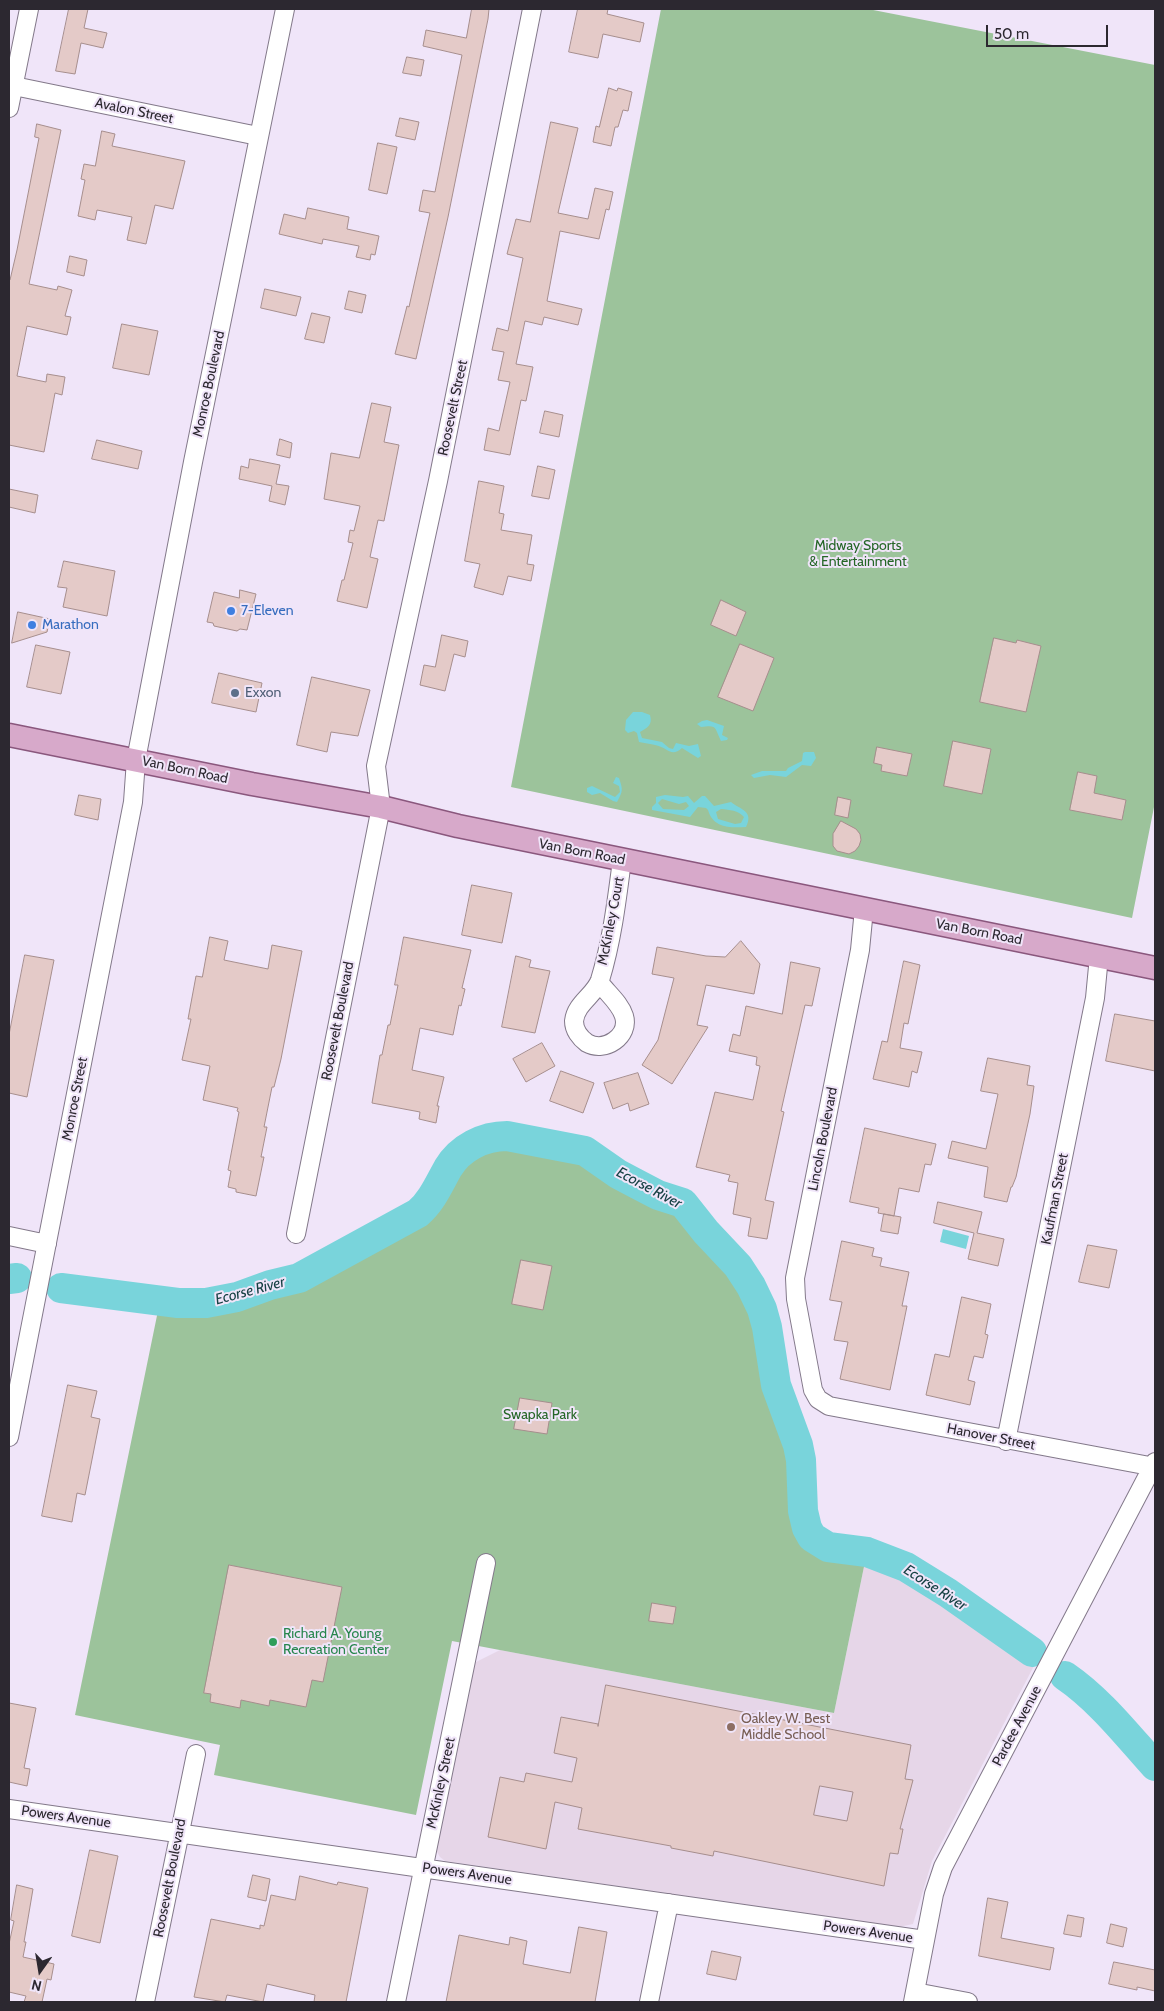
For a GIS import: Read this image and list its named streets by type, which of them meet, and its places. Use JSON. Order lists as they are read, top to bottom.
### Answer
{
  "streets": {
    "main road": ["Van Born Road"],
    "street": [
      "Avalon Street",
      "Monroe Boulevard",
      "Roosevelt Street",
      "McKinley Court",
      "Roosevelt Boulevard",
      "Monroe Street",
      "Lincoln Boulevard",
      "Kaufman Street",
      "Hanover Street",
      "Pardee Avenue",
      "McKinley Street",
      "Powers Avenue"
    ]
  },
  "crossings": [
    ["Avalon Street", "Monroe Boulevard"],
    ["Monroe Boulevard", "Van Born Road"],
    ["Monroe Boulevard", "Monroe Street"],
    ["Roosevelt Street", "Van Born Road"],
    ["Roosevelt Street", "Roosevelt Boulevard"],
    ["Van Born Road", "McKinley Court"],
    ["Van Born Road", "Roosevelt Boulevard"],
    ["Van Born Road", "Monroe Street"],
    ["Van Born Road", "Lincoln Boulevard"],
    ["Van Born Road", "Kaufman Street"],
    ["Roosevelt Boulevard", "Powers Avenue"],
    ["Lincoln Boulevard", "Hanover Street"],
    ["Kaufman Street", "Hanover Street"],
    ["Hanover Street", "Pardee Avenue"],
    ["Pardee Avenue", "Powers Avenue"],
    ["McKinley Street", "Powers Avenue"]
  ],
  "water": ["Ecorse River"],
  "parks": ["Midway Sports & Entertainment", "Swapka Park"],
  "places": [
    "7-Eleven",
    "Marathon",
    "Exxon",
    "Richard A. Young Recreation Center",
    "Oakley W. Best Middle School"
  ],
  "scale_bar": "50 m",
  "north": "bottom"
}
